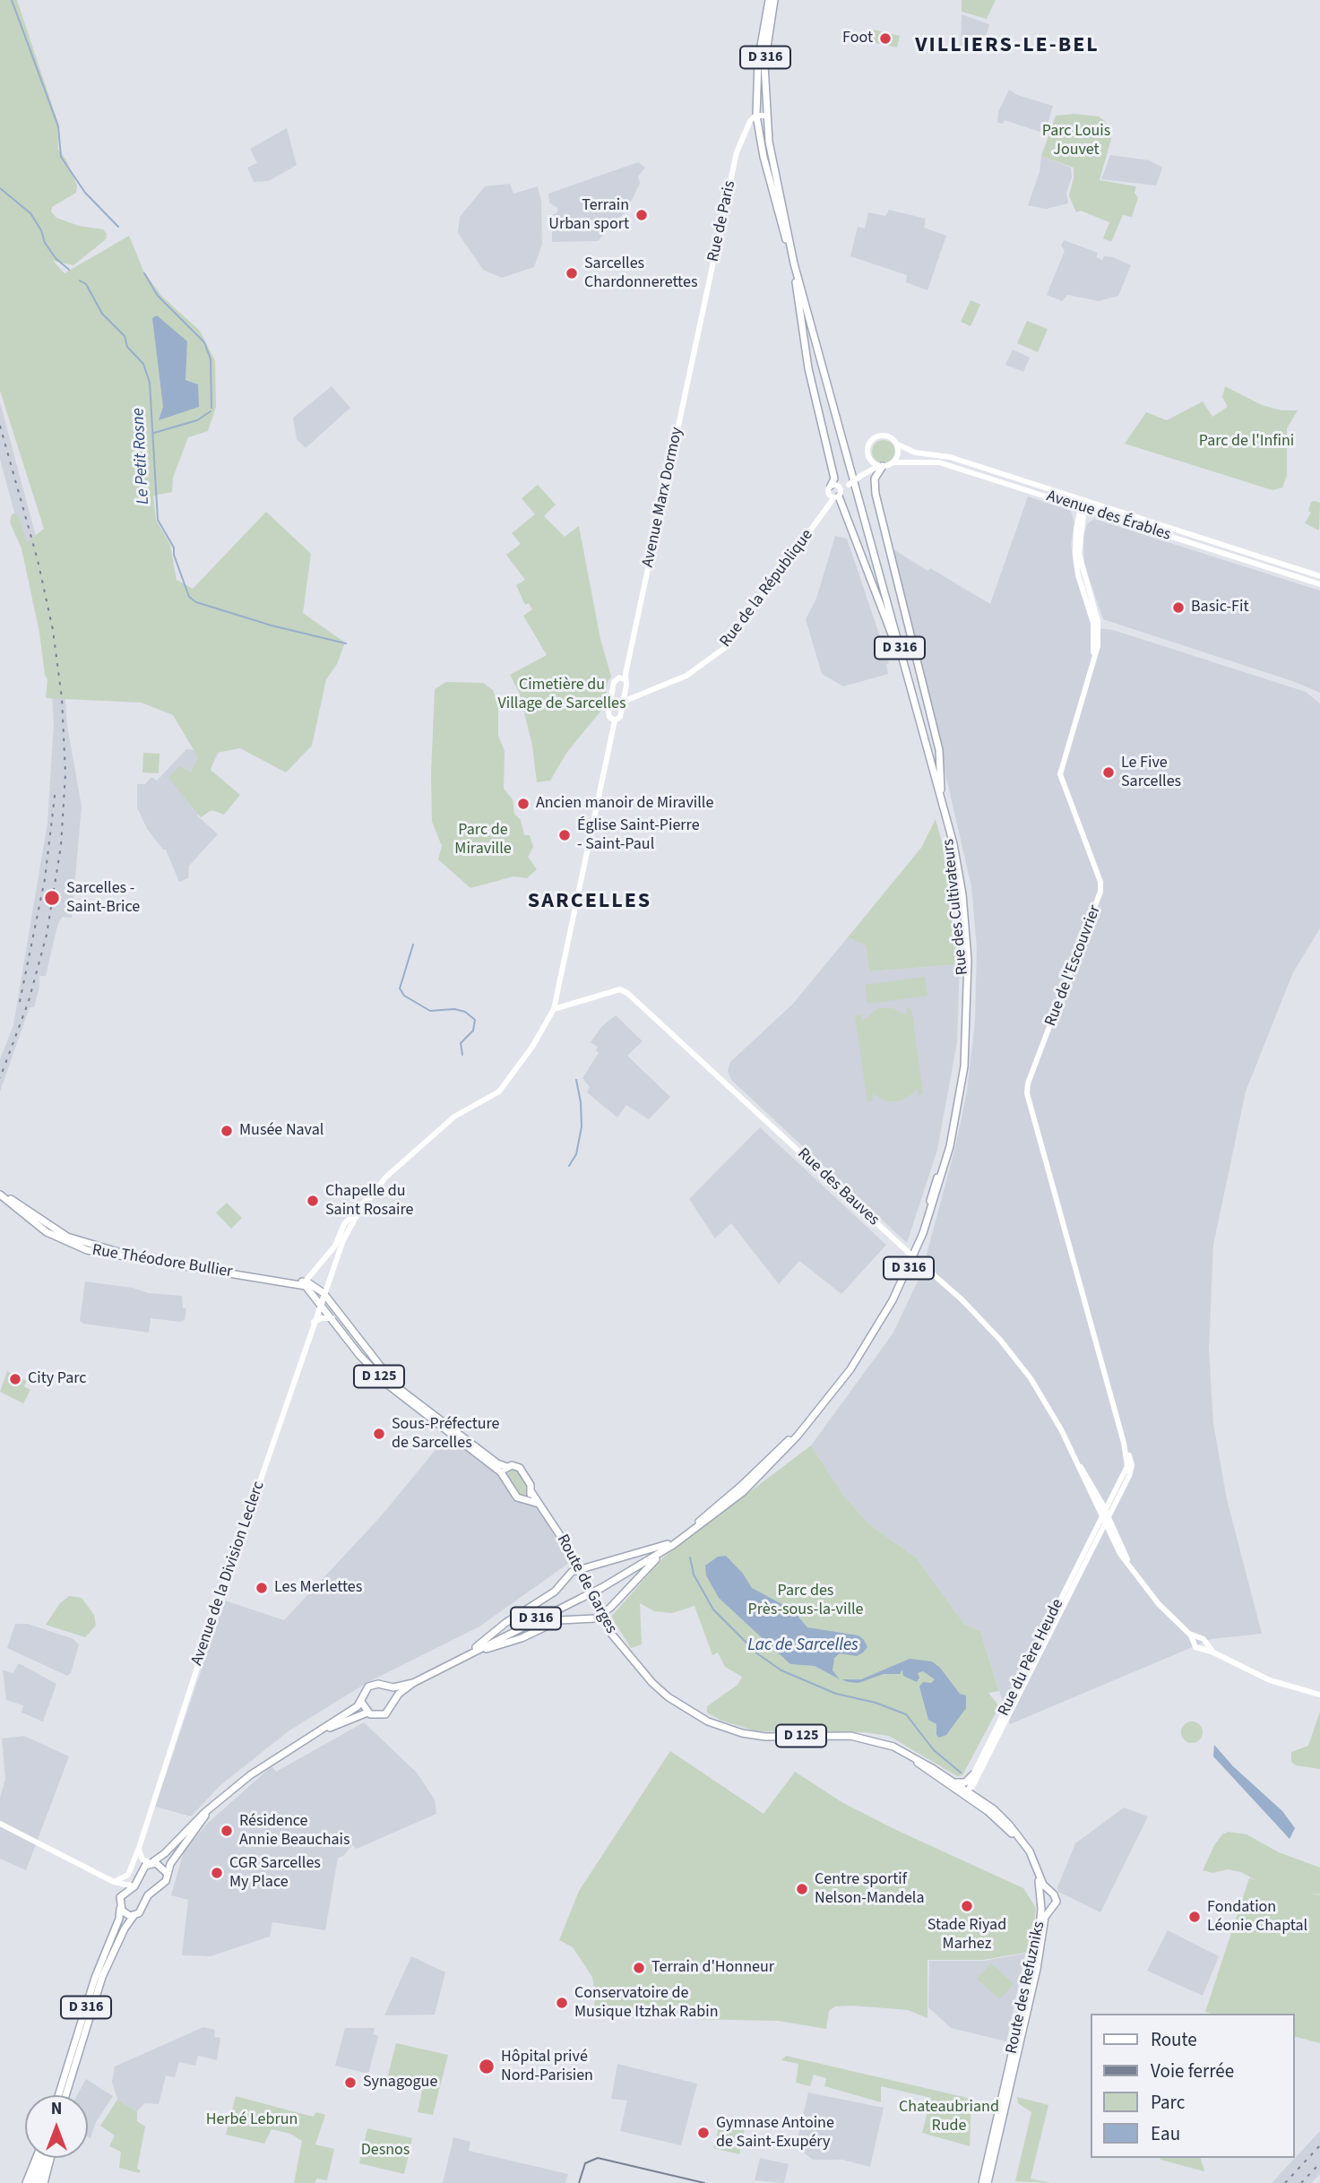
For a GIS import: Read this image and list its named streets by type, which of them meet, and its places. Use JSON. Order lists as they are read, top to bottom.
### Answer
{
  "streets": {
    "main road": [
      "D 316",
      "Rue de Paris",
      "Avenue Marx Dormoy",
      "Avenue des Érables",
      "Rue de la République",
      "Rue des Cultivateurs",
      "Rue de l'Escouvrier",
      "Rue des Bauves",
      "Rue Théodore Bullier",
      "D 125",
      "Avenue de la Division Leclerc",
      "Route de Garges",
      "Rue du Père Heude",
      "Route des Refuzniks"
    ]
  },
  "crossings": [
    ["D 316", "Rue de Paris"],
    ["D 316", "Rue des Cultivateurs"],
    ["Rue de Paris", "Avenue Marx Dormoy"],
    ["Rue de l'Escouvrier", "Rue des Bauves"],
    ["Rue de l'Escouvrier", "Rue du Père Heude"],
    ["Rue des Bauves", "Rue du Père Heude"],
    ["Rue Théodore Bullier", "D 125"],
    ["D 125", "Avenue de la Division Leclerc"],
    ["D 125", "Route de Garges"],
    ["D 125", "Rue du Père Heude"],
    ["D 125", "Route des Refuzniks"]
  ],
  "districts": ["VILLIERS-LE-BEL", "SARCELLES"],
  "water": ["Le Petit Rosne", "Lac de Sarcelles"],
  "parks": [
    "Parc Louis Jouvet",
    "Parc de l'Infini",
    "Cimetière du Village de Sarcelles",
    "Parc de Miraville",
    "Parc des Près-sous-la-ville",
    "Chateaubriand Rude",
    "Herbé Lebrun",
    "Desnos"
  ],
  "places": [
    "Foot",
    "Terrain Urban sport",
    "Sarcelles Chardonnerettes",
    "Basic-Fit",
    "Le Five Sarcelles",
    "Ancien manoir de Miraville",
    "Église Saint-Pierre - Saint-Paul",
    "Sarcelles - Saint-Brice",
    "Musée Naval",
    "Chapelle du Saint Rosaire",
    "City Parc",
    "Sous-Préfecture de Sarcelles",
    "Les Merlettes",
    "Résidence Annie Beauchais",
    "CGR Sarcelles My Place",
    "Centre sportif Nelson-Mandela",
    "Stade Riyad Marhez",
    "Fondation Léonie Chaptal",
    "Terrain d'Honneur",
    "Conservatoire de Musique Itzhak Rabin",
    "Hôpital privé Nord-Parisien",
    "Synagogue",
    "Gymnase Antoine de Saint-Exupéry"
  ],
  "legend": [
    "Route",
    "Voie ferrée",
    "Parc",
    "Eau"
  ],
  "north": "top"
}
